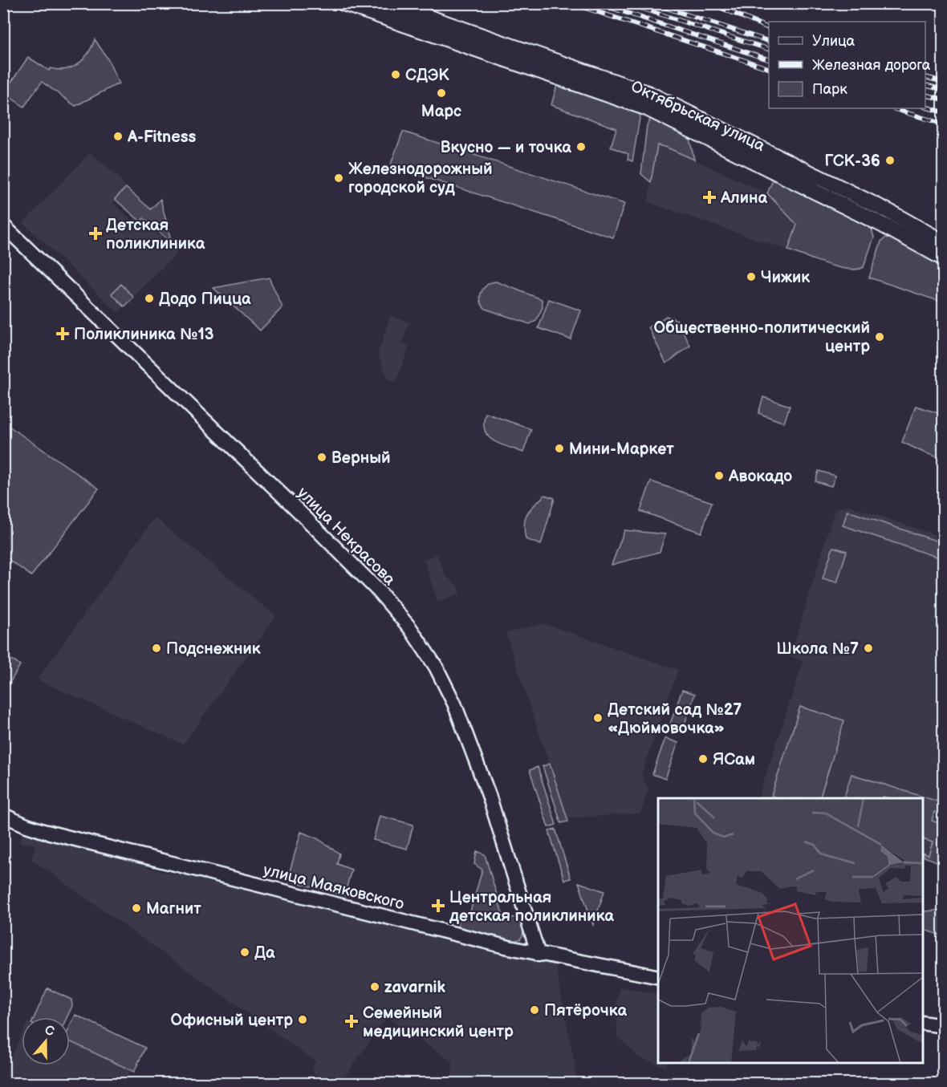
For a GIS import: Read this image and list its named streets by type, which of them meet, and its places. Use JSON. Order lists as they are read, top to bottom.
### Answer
{
  "streets": {
    "main road": ["Октябрьская улица"],
    "street": ["улица Некрасова", "улица Маяковского"]
  },
  "crossings": [
    ["улица Некрасова", "улица Маяковского"]
  ],
  "places": {
    "other": [
      "СДЭК",
      "Марс",
      "A-Fitness",
      "Вкусно — и точка",
      "ГСК-36",
      "Железнодорожный городской суд",
      "Чижик",
      "Додо Пицца",
      "Общественно-политический центр",
      "Мини-Маркет",
      "Верный",
      "Авокадо",
      "Подснежник",
      "Школа №7",
      "Детский сад №27 «Дюймовочка»",
      "ЯСам",
      "Магнит",
      "Да",
      "zavarnik",
      "Пятёрочка",
      "Офисный центр"
    ],
    "health": [
      "Алина",
      "Детская поликлиника",
      "Поликлиника №13",
      "Центральная детская поликлиника",
      "Семейный медицинский центр"
    ]
  },
  "legend": ["Улица", "Железная дорога", "Парк"],
  "north": "top"
}
